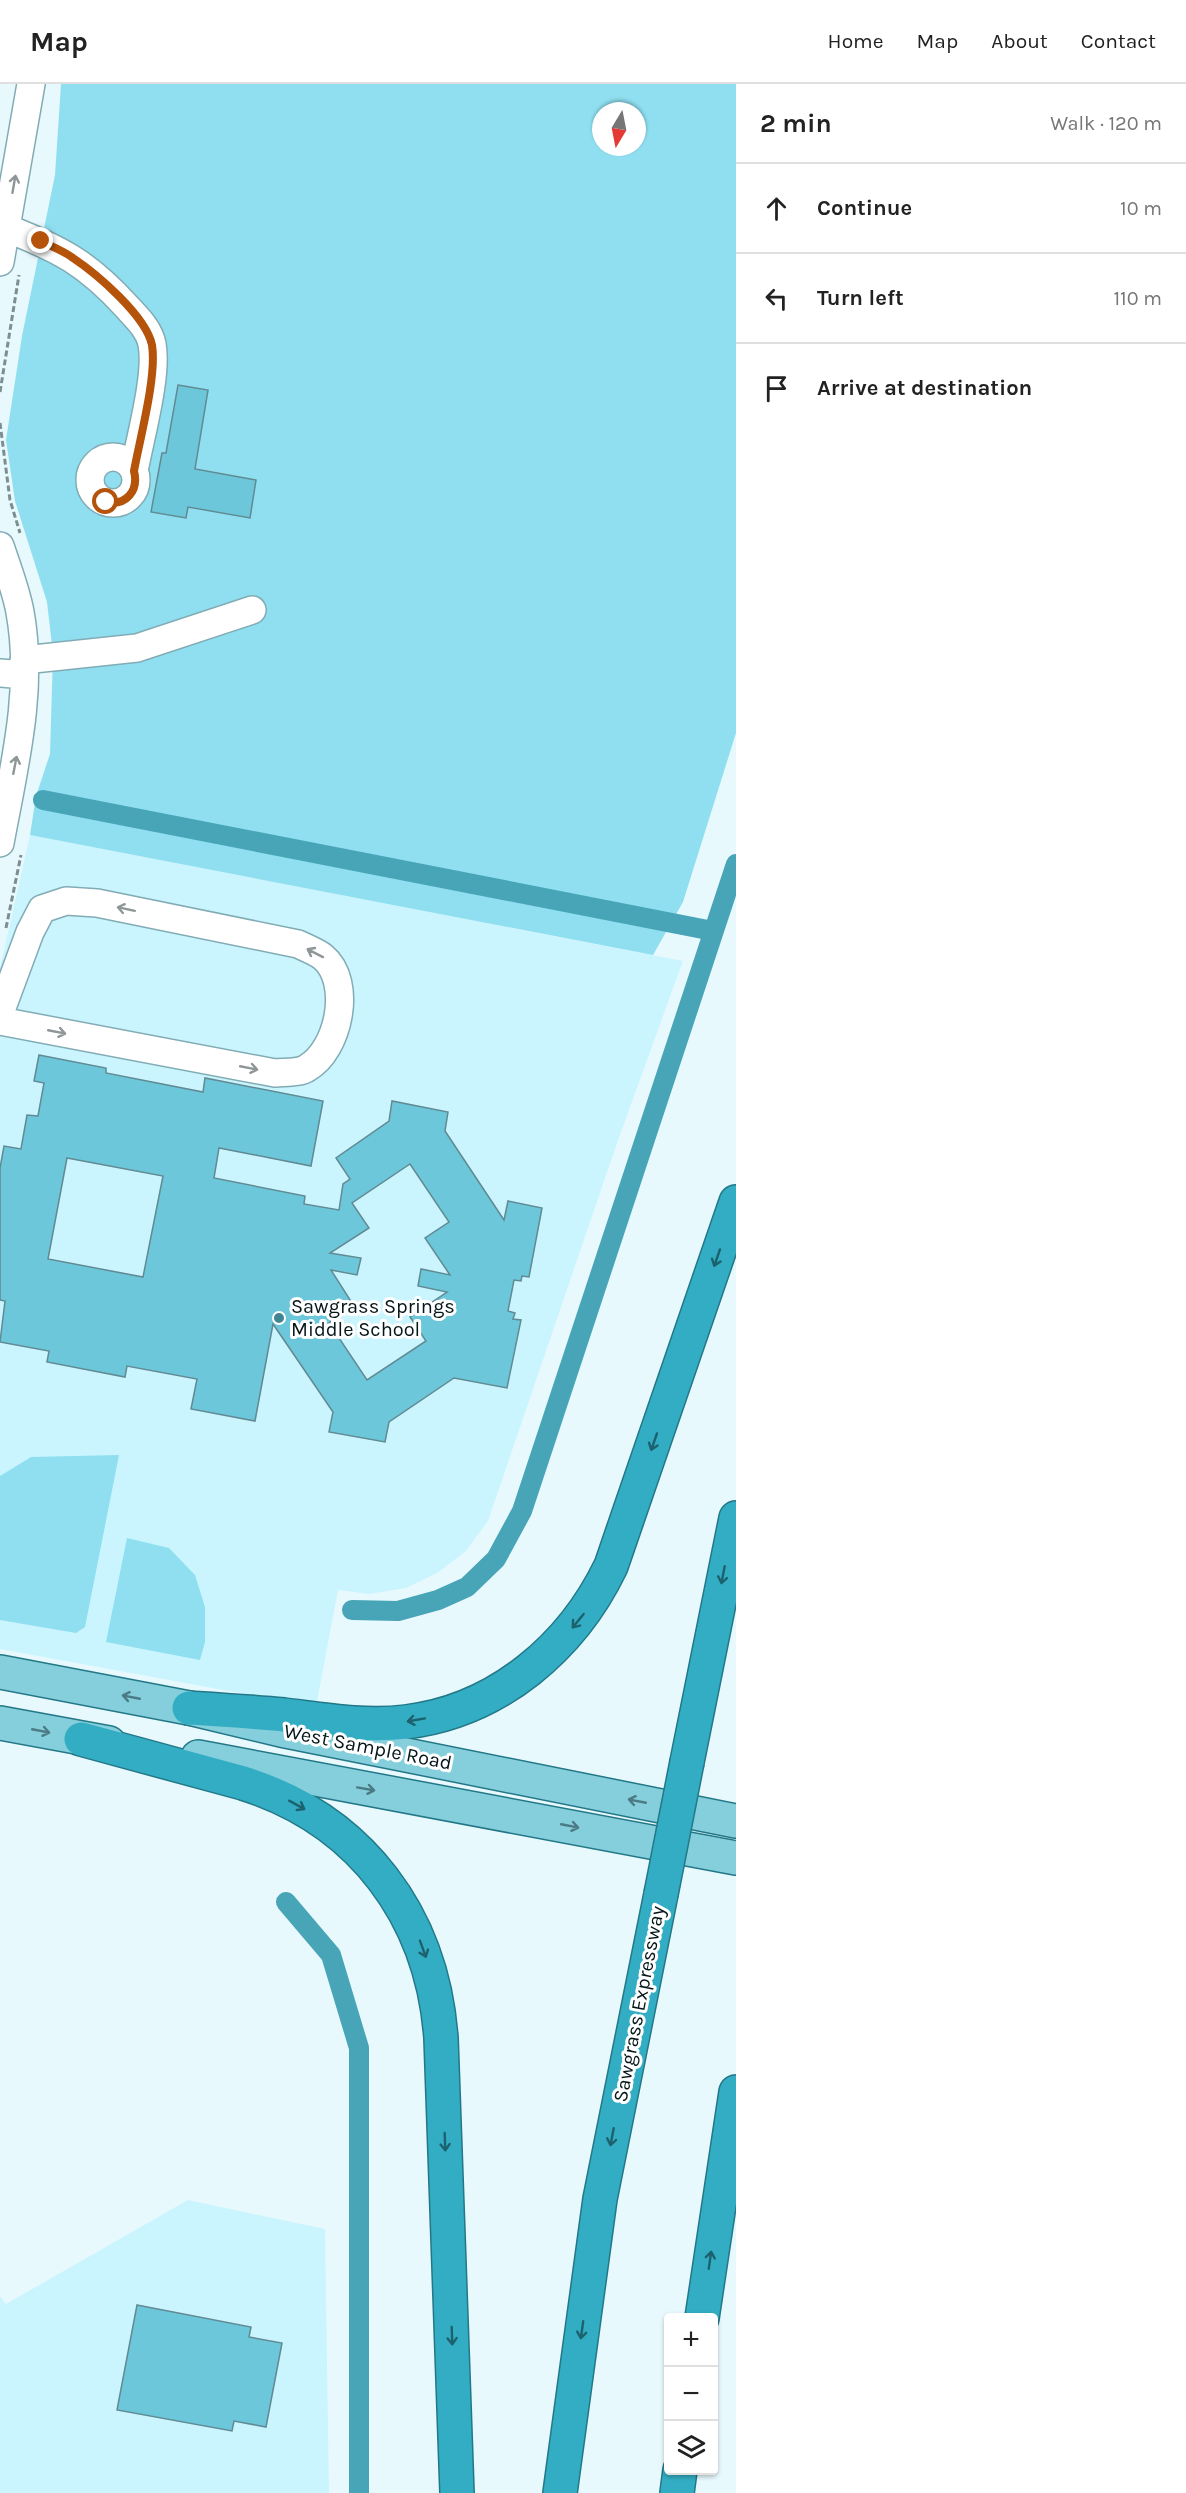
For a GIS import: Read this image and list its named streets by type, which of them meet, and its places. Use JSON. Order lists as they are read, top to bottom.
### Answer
{
  "streets": {
    "highway": ["Sawgrass Expressway"],
    "main road": ["West Sample Road"]
  },
  "one_way": ["Sawgrass Expressway"],
  "places": ["Sawgrass Springs Middle School"],
  "north": "bottom",
  "page": {
    "header": "Map",
    "nav": [
      "Home",
      "Map",
      "About",
      "Contact"
    ],
    "heading": ["2 min", "Walk · 120 m"],
    "list": [
      ["Continue", "10 m"],
      ["Turn left", "110 m"],
      "Arrive at destination"
    ],
    "map_buttons": ["+", "−"]
  }
}
